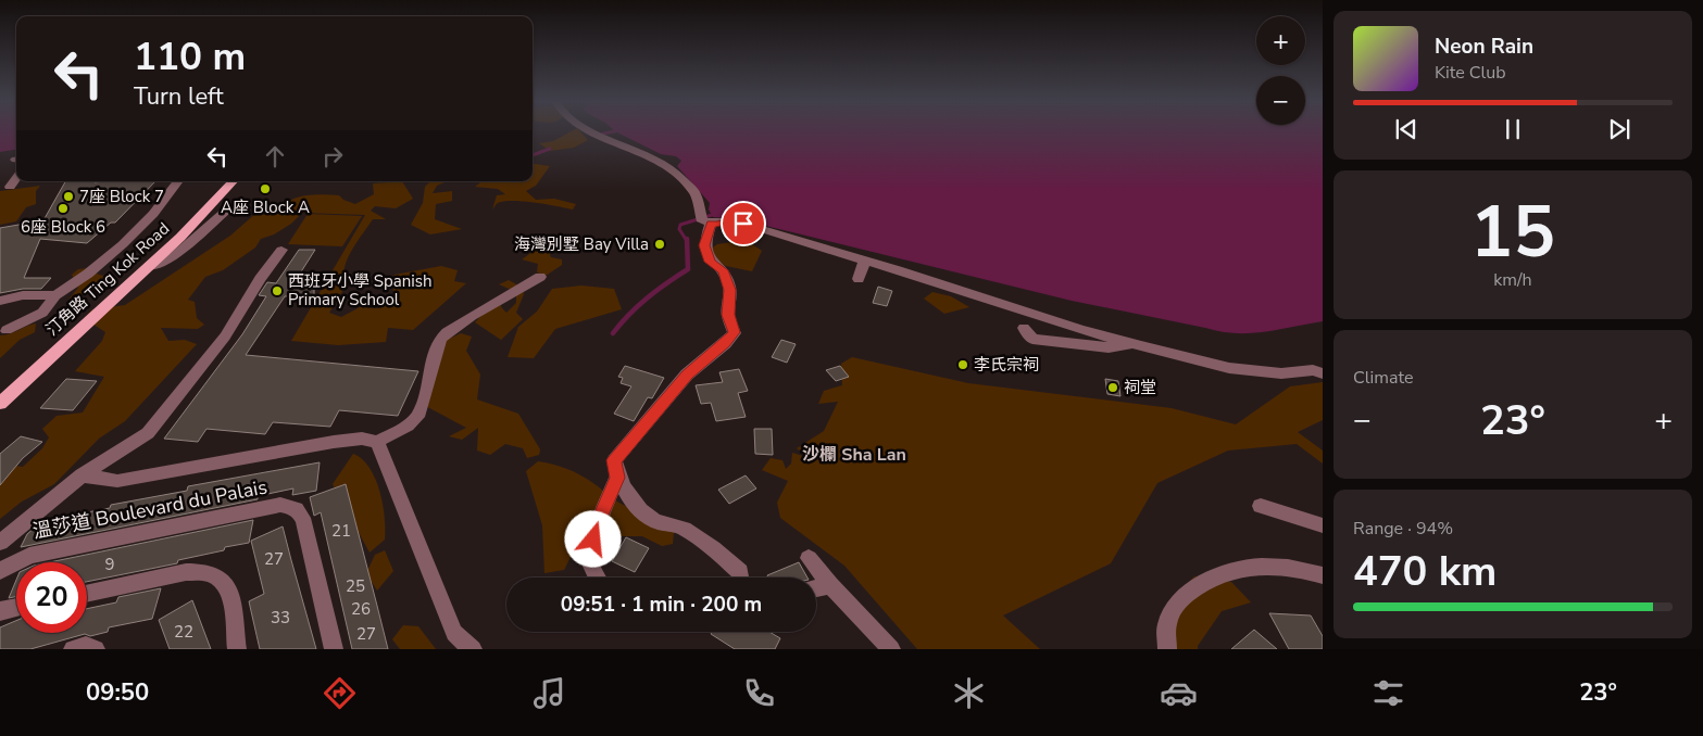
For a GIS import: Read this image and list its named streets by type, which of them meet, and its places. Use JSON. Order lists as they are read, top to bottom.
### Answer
{
  "streets": {
    "main road": ["汀角路 Ting Kok Road"],
    "street": ["溫莎道 Boulevard du Palais"]
  },
  "districts": ["沙欄 Sha Lan"],
  "places": [
    "A座 Block A",
    "7座 Block 7",
    "6座 Block 6",
    "海灣別墅 Bay Villa",
    "西班牙小學 Spanish Primary School",
    "李氏宗祠",
    "祠堂"
  ],
  "house_numbers": [
    "21",
    "27",
    "9",
    "25",
    "26",
    "33",
    "22",
    "27"
  ],
  "page": {
    "map_buttons": ["+", "−"],
    "turn": ["110 m", "Turn left"],
    "song": ["Neon Rain", "Kite Club"],
    "tile": [
      ["15", "km/h"],
      "Climate",
      ["Range · 94%", "470 km"]
    ],
    "heat": ["−", "23°", "+"],
    "limit": "20",
    "trip": "09:51 · 1 min · 200 m",
    "tabs": ["09:50", "23°"]
  }
}
